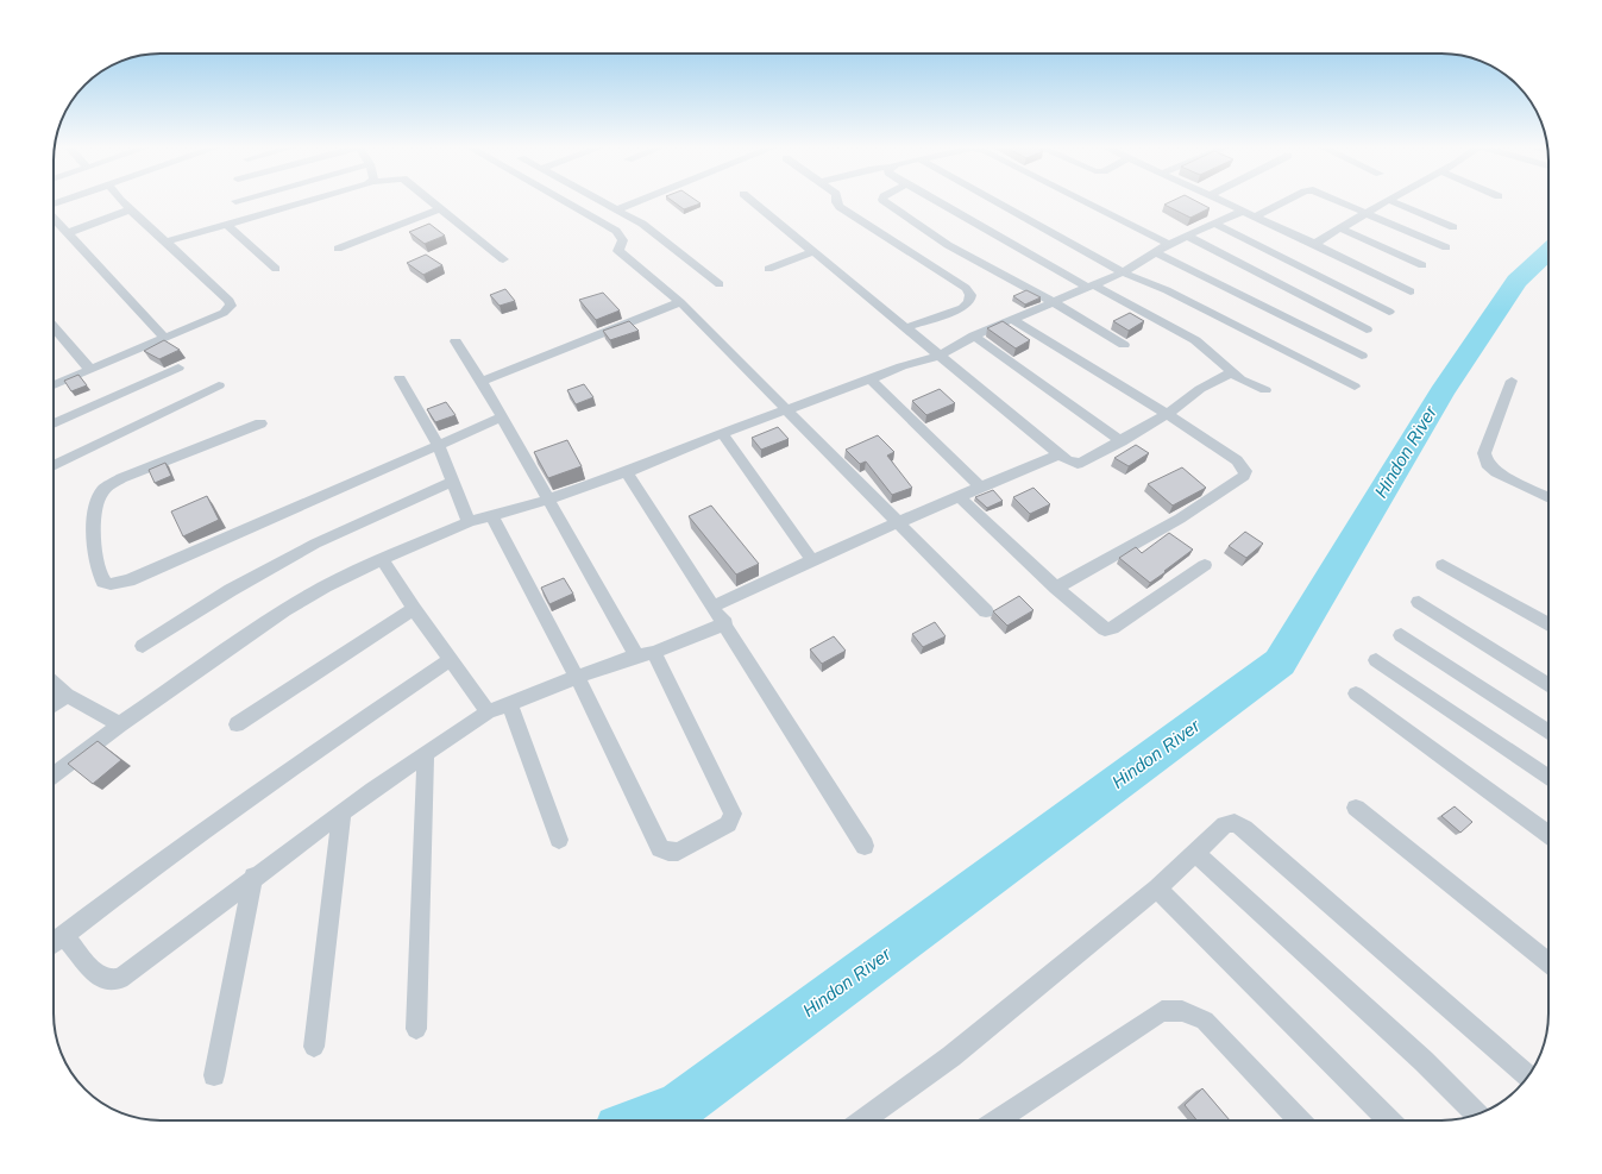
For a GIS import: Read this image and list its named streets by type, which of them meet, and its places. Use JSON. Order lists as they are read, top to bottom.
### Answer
{
  "water": ["Hindon River"]
}
